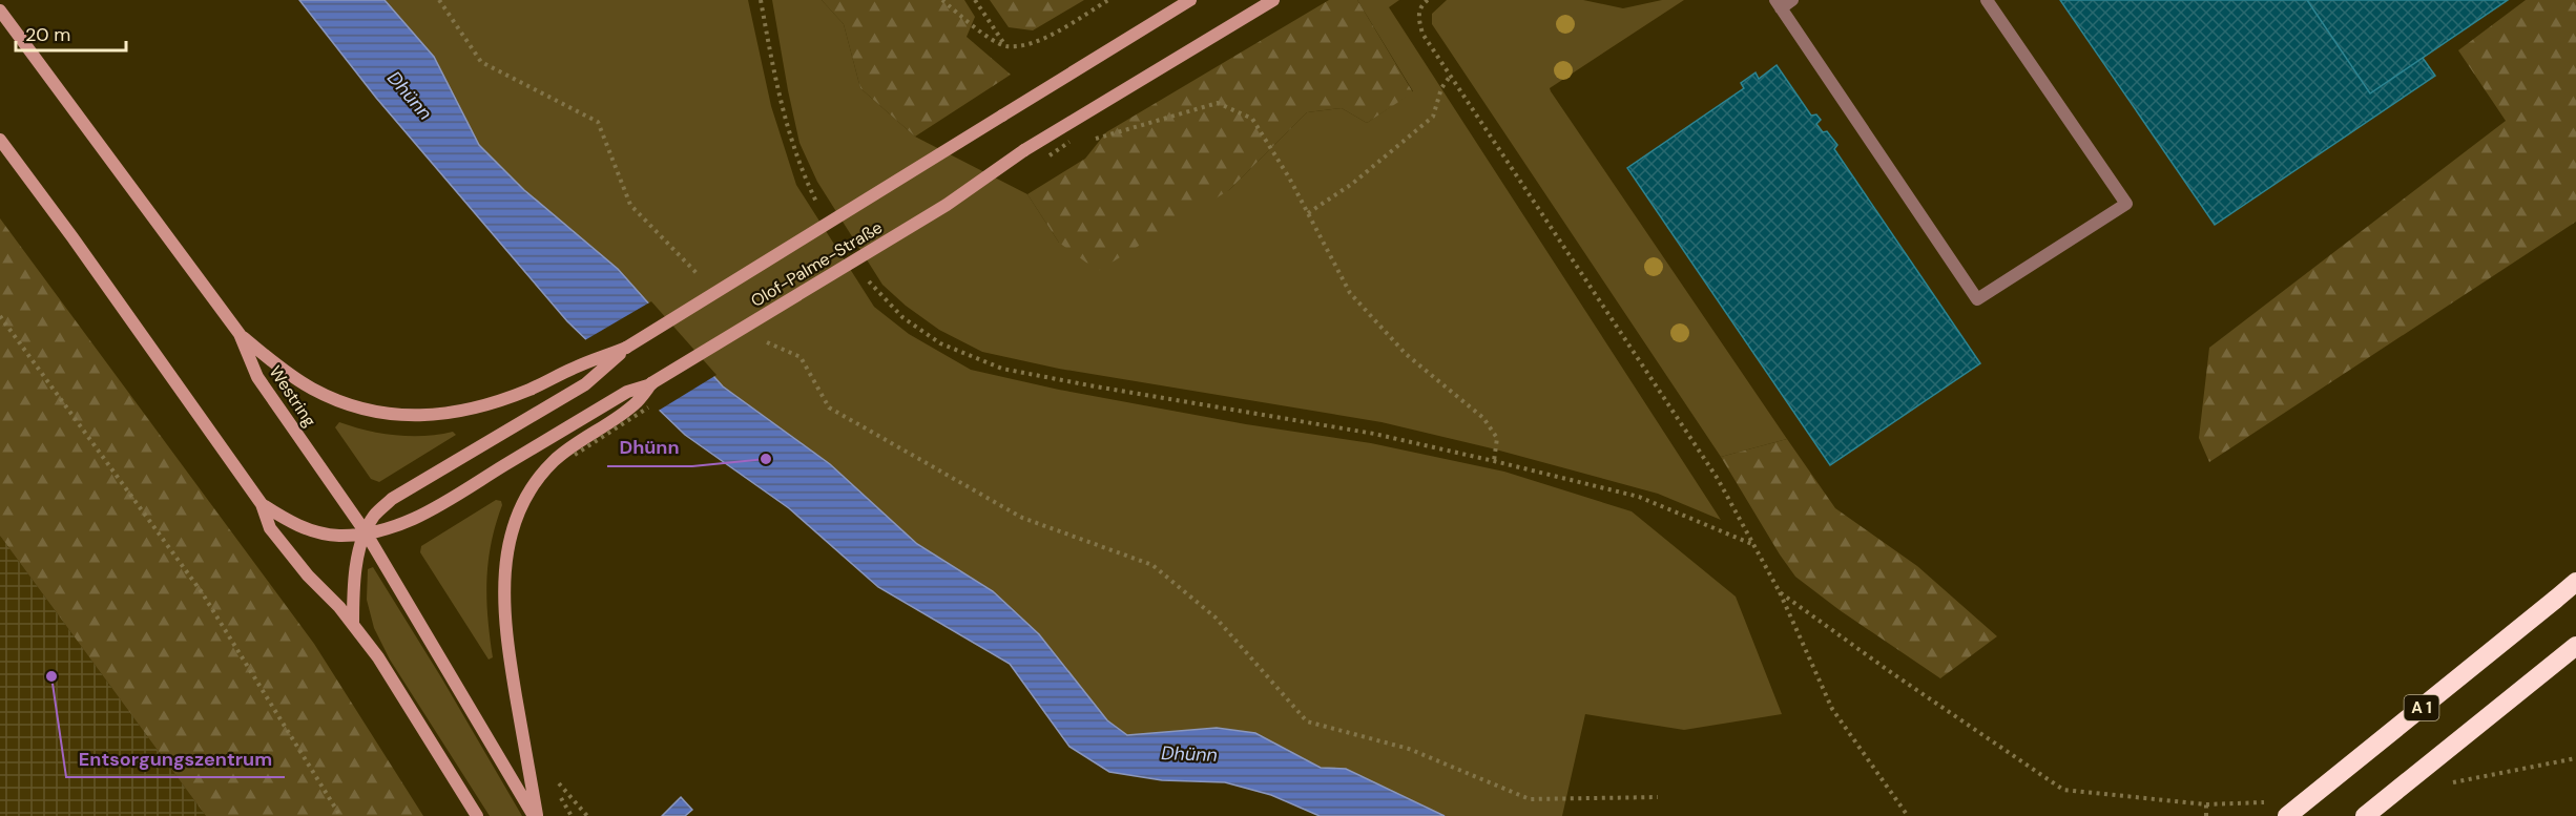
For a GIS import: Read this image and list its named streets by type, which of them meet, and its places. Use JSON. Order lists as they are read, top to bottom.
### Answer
{
  "streets": {
    "highway": ["A 1"],
    "main road": ["Olof-Palme-Straße", "Westring"]
  },
  "crossings": [
    ["Olof-Palme-Straße", "Westring"]
  ],
  "water": ["Dhünn"],
  "places": ["Dhünn", "Entsorgungszentrum"],
  "scale_bar": "20 m"
}
